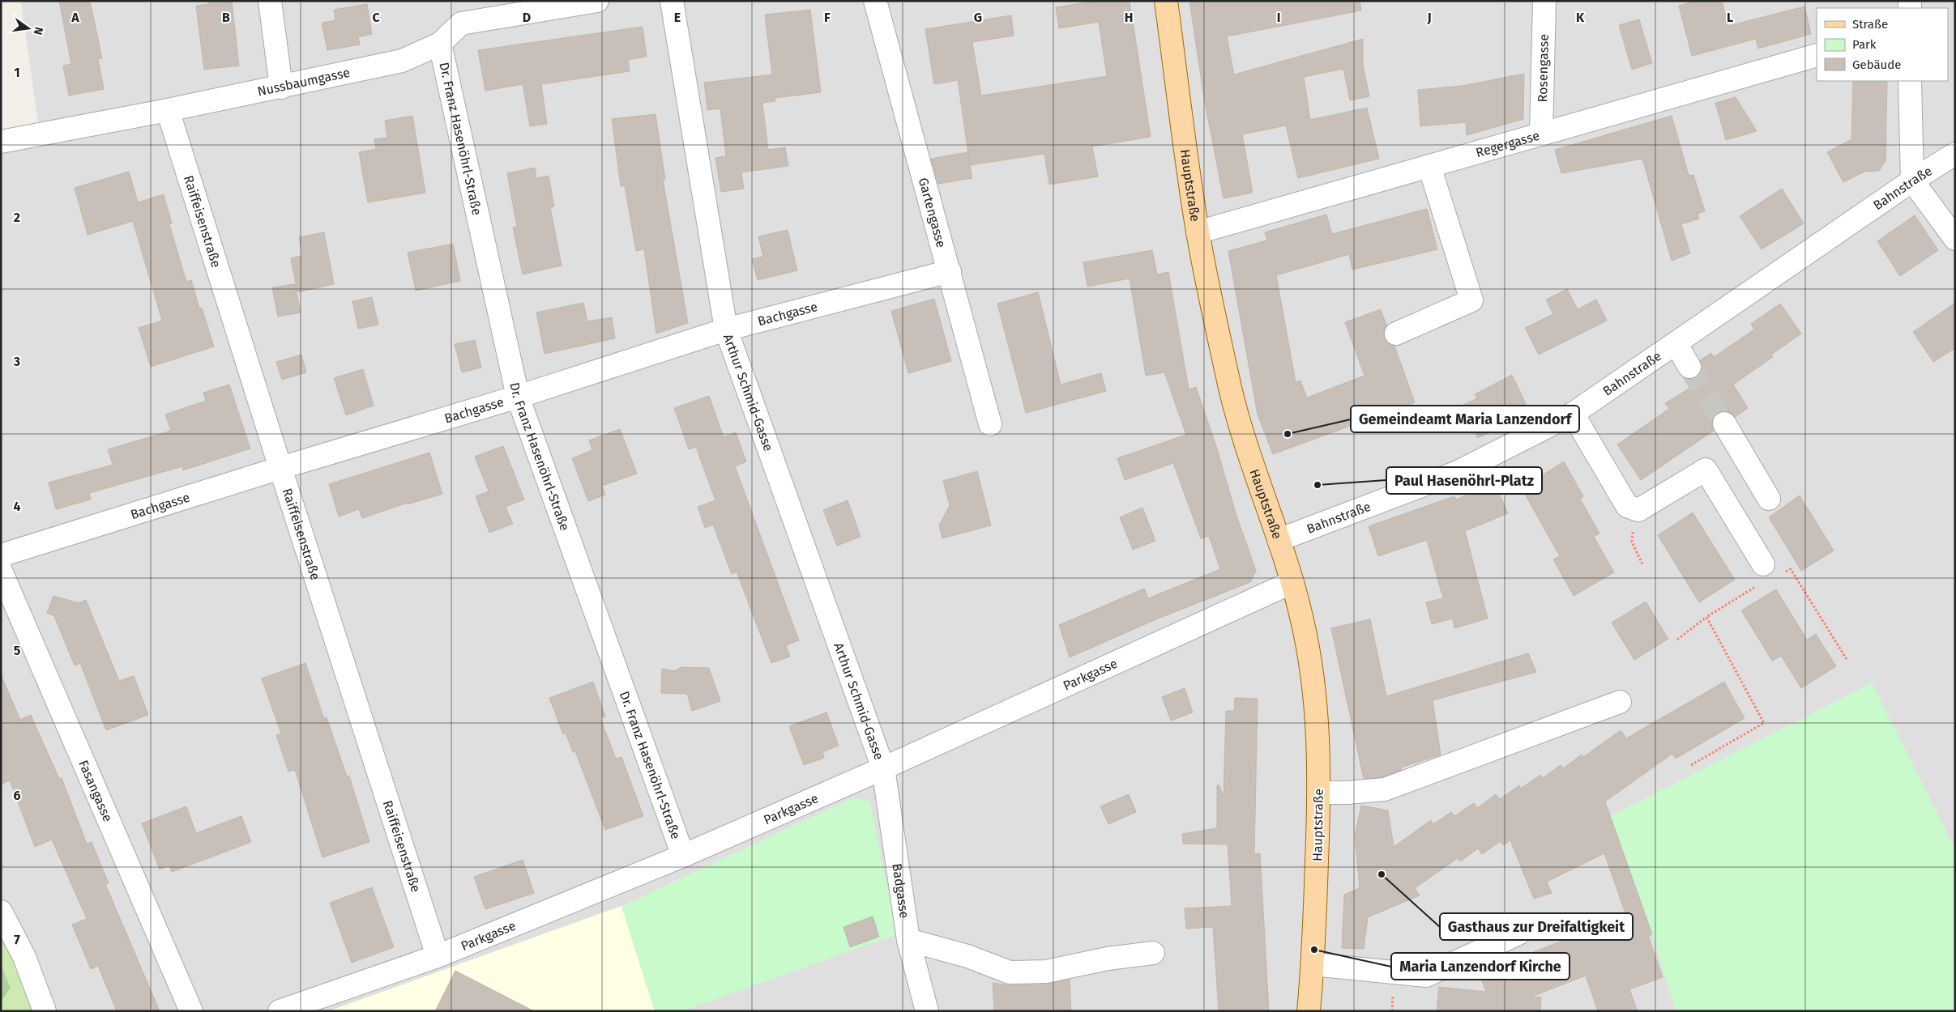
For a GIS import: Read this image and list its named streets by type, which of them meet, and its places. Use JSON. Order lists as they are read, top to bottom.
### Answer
{
  "streets": {
    "main road": ["Hauptstraße"],
    "street": [
      "Rosengasse",
      "Nussbaumgasse",
      "Dr. Franz Hasenöhrl-Straße",
      "Regergasse",
      "Bahnstraße",
      "Gartengasse",
      "Raiffeisenstraße",
      "Bachgasse",
      "Arthur Schmid-Gasse",
      "Parkgasse",
      "Fasangasse",
      "Badgasse"
    ]
  },
  "crossings": [
    ["Rosengasse", "Regergasse"],
    ["Nussbaumgasse", "Dr. Franz Hasenöhrl-Straße"],
    ["Nussbaumgasse", "Raiffeisenstraße"],
    ["Dr. Franz Hasenöhrl-Straße", "Bachgasse"],
    ["Dr. Franz Hasenöhrl-Straße", "Parkgasse"],
    ["Regergasse", "Hauptstraße"],
    ["Hauptstraße", "Bahnstraße"],
    ["Hauptstraße", "Parkgasse"],
    ["Gartengasse", "Bachgasse"],
    ["Raiffeisenstraße", "Bachgasse"],
    ["Raiffeisenstraße", "Parkgasse"],
    ["Bachgasse", "Arthur Schmid-Gasse"],
    ["Arthur Schmid-Gasse", "Parkgasse"],
    ["Arthur Schmid-Gasse", "Badgasse"],
    ["Parkgasse", "Badgasse"]
  ],
  "places": [
    "Gemeindeamt Maria Lanzendorf",
    "Paul Hasenöhrl-Platz",
    "Gasthaus zur Dreifaltigkeit",
    "Maria Lanzendorf Kirche"
  ],
  "legend": ["Straße", "Park", "Gebäude"],
  "north": "right",
  "grid": {
    "columns": [
      "A",
      "B",
      "C",
      "D",
      "E",
      "F",
      "G",
      "H",
      "I",
      "J",
      "K",
      "L"
    ],
    "rows": [
      "1",
      "2",
      "3",
      "4",
      "5",
      "6",
      "7"
    ]
  }
}
